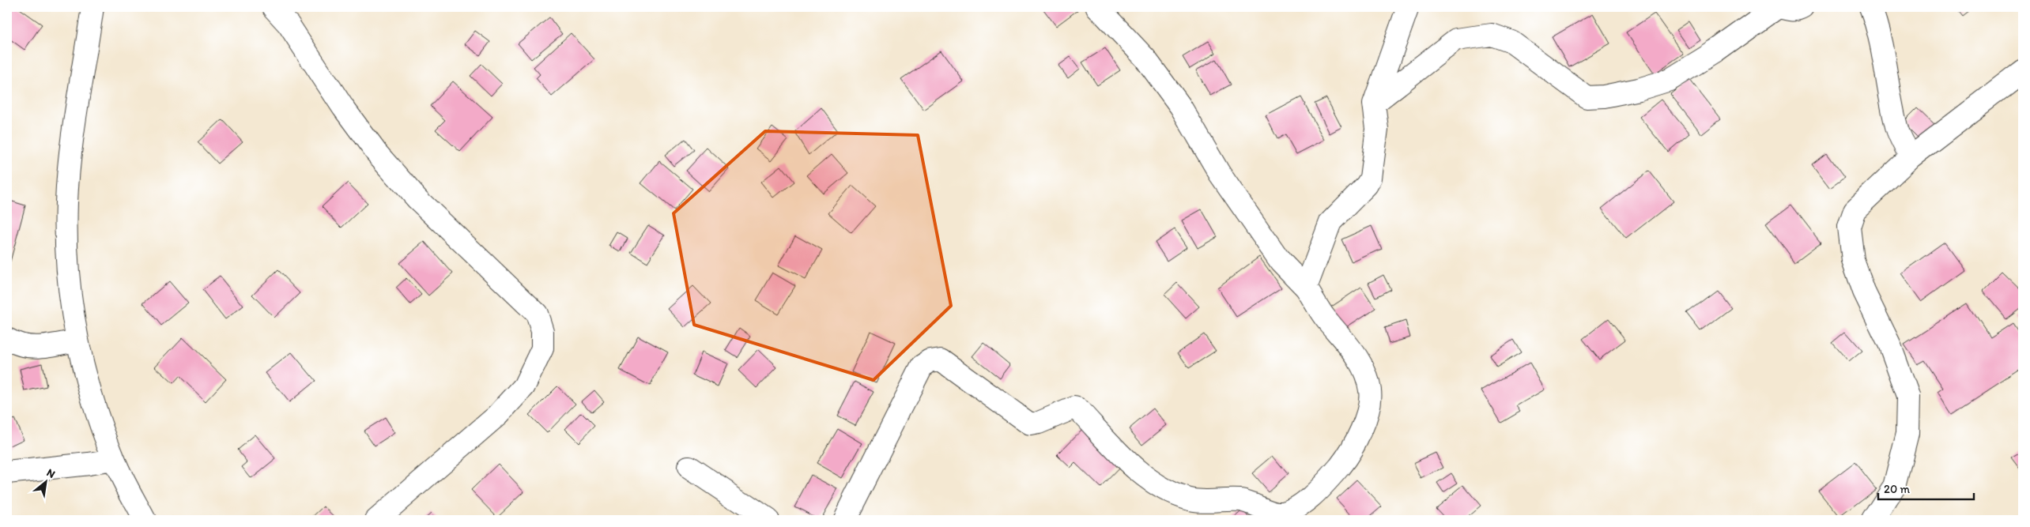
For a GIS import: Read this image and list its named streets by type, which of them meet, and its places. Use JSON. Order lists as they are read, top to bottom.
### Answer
{
  "scale_bar": "20 m",
  "north": "top right"
}
